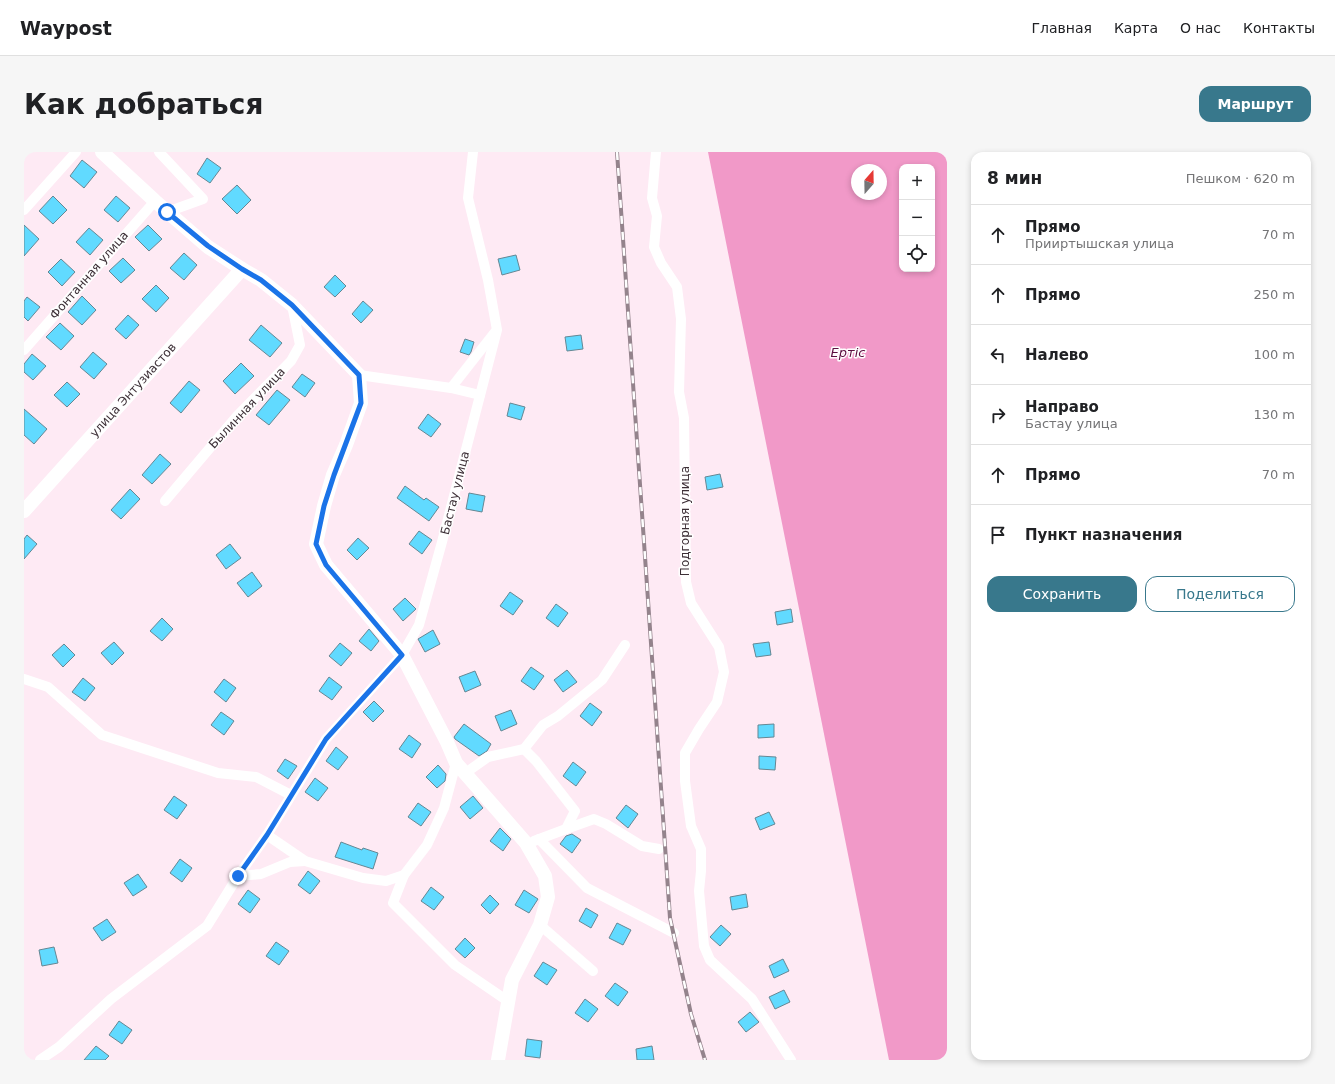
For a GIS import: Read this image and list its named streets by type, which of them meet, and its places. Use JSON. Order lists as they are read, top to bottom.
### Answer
{
  "streets": {
    "street": [
      "Фонтанная улица",
      "улица Энтузиастов",
      "Былинная улица",
      "Бастау улица",
      "Подгорная улица"
    ]
  },
  "water": ["Ертіс"],
  "north": "top",
  "page": {
    "header": "Waypost",
    "nav": [
      "Главная",
      "Карта",
      "О нас",
      "Контакты"
    ],
    "buttons": [
      "Маршрут",
      ["Сохранить", "Поделиться"]
    ],
    "title": "Как добраться",
    "heading": ["8 мин", "Пешком · 620 m"],
    "map_buttons": ["+", "−"],
    "list": [
      ["Прямо", "Прииртышская улица", "70 m"],
      ["Прямо", "250 m"],
      ["Налево", "100 m"],
      ["Направо", "Бастау улица", "130 m"],
      ["Прямо", "70 m"],
      "Пункт назначения"
    ]
  }
}
